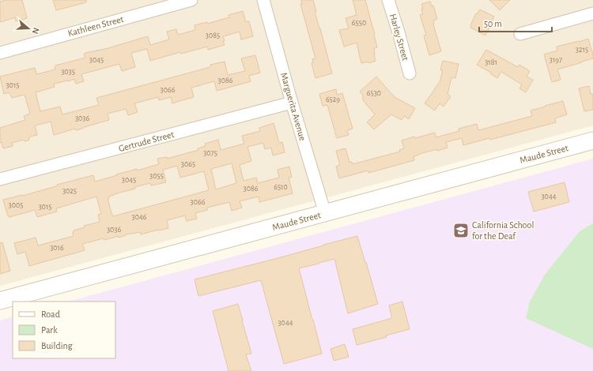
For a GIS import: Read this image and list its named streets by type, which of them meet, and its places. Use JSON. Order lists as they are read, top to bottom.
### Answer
{
  "streets": {
    "street": [
      "Kathleen Street",
      "Harley Street",
      "Marguerita Avenue",
      "Gertrude Street",
      "Maude Street"
    ]
  },
  "crossings": [
    ["Marguerita Avenue", "Gertrude Street"],
    ["Marguerita Avenue", "Maude Street"]
  ],
  "places": {
    "school or university": ["California School for the Deaf"]
  },
  "house_numbers": [
    "6550",
    "3085",
    "3215",
    "3045",
    "3197",
    "3181",
    "3035",
    "3086",
    "3015",
    "3066",
    "6530",
    "6529",
    "3036",
    "3075",
    "3065",
    "3055",
    "3045",
    "6510",
    "3086",
    "3025",
    "3044",
    "3066",
    "3005",
    "3015",
    "3046",
    "3036",
    "3016",
    "3044"
  ],
  "legend": ["Road", "Park", "Building"],
  "scale_bar": "50 m",
  "north": "right"
}
